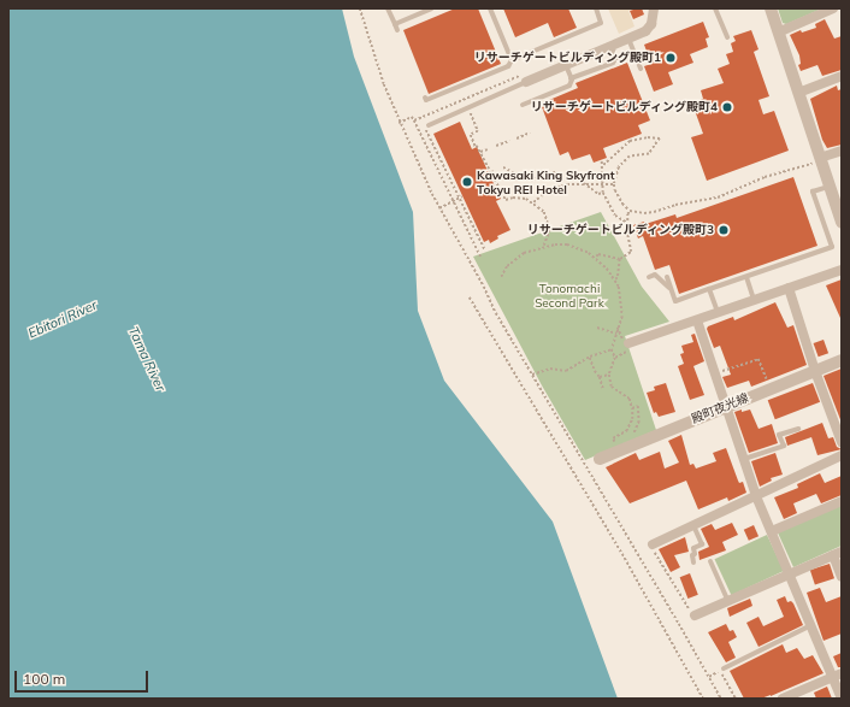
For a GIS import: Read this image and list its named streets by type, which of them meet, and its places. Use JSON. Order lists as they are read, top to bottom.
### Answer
{
  "streets": {
    "street": ["殿町夜光線"]
  },
  "water": ["Ebitori River", "Tama River"],
  "parks": ["Tonomachi Second Park"],
  "places": [
    "リサーチゲートビルディング殿町1",
    "リサーチゲートビルディング殿町4",
    "Kawasaki King Skyfront Tokyu REI Hotel",
    "リサーチゲートビルディング殿町3"
  ],
  "scale_bar": "100 m"
}
